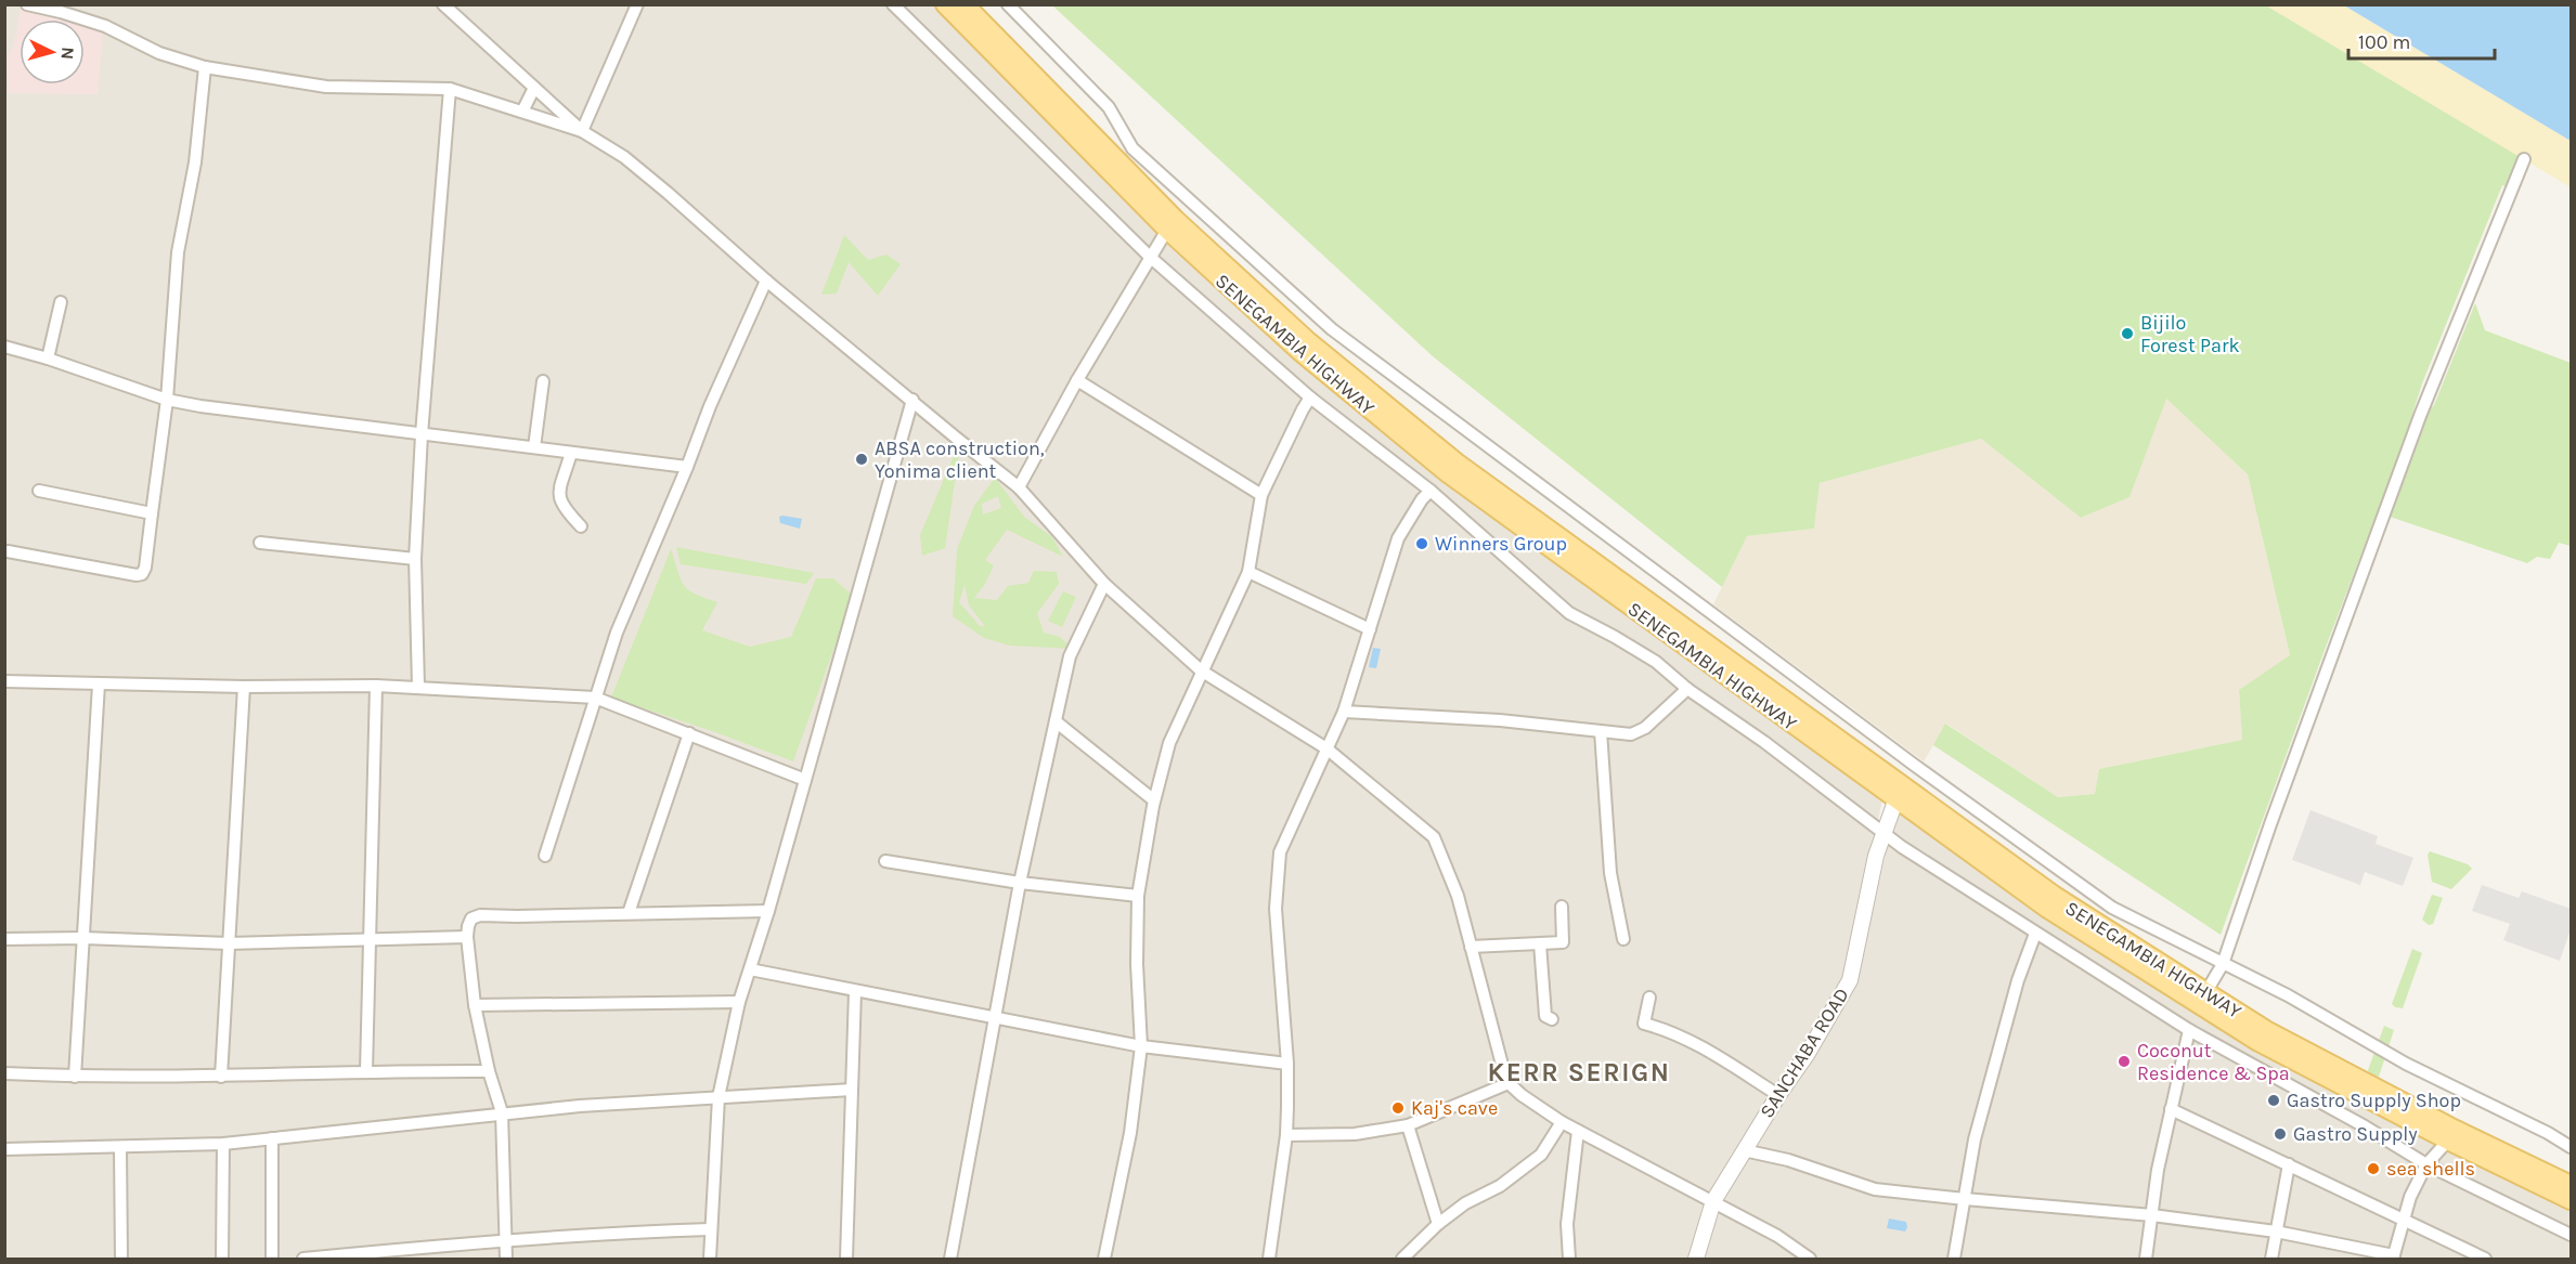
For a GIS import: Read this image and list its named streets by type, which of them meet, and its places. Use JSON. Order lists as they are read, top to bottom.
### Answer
{
  "streets": {
    "main road": ["SENEGAMBIA HIGHWAY"],
    "street": ["SANCHABA ROAD"]
  },
  "crossings": [
    ["SENEGAMBIA HIGHWAY", "SANCHABA ROAD"]
  ],
  "districts": ["KERR SERIGN"],
  "places": [
    "Bijilo Forest Park",
    "ABSA construction, Yonima client",
    "Winners Group",
    "Coconut Residence & Spa",
    "Gastro Supply Shop",
    "Kaj's cave",
    "Gastro Supply",
    "sea shells"
  ],
  "scale_bar": "100 m",
  "north": "right"
}
